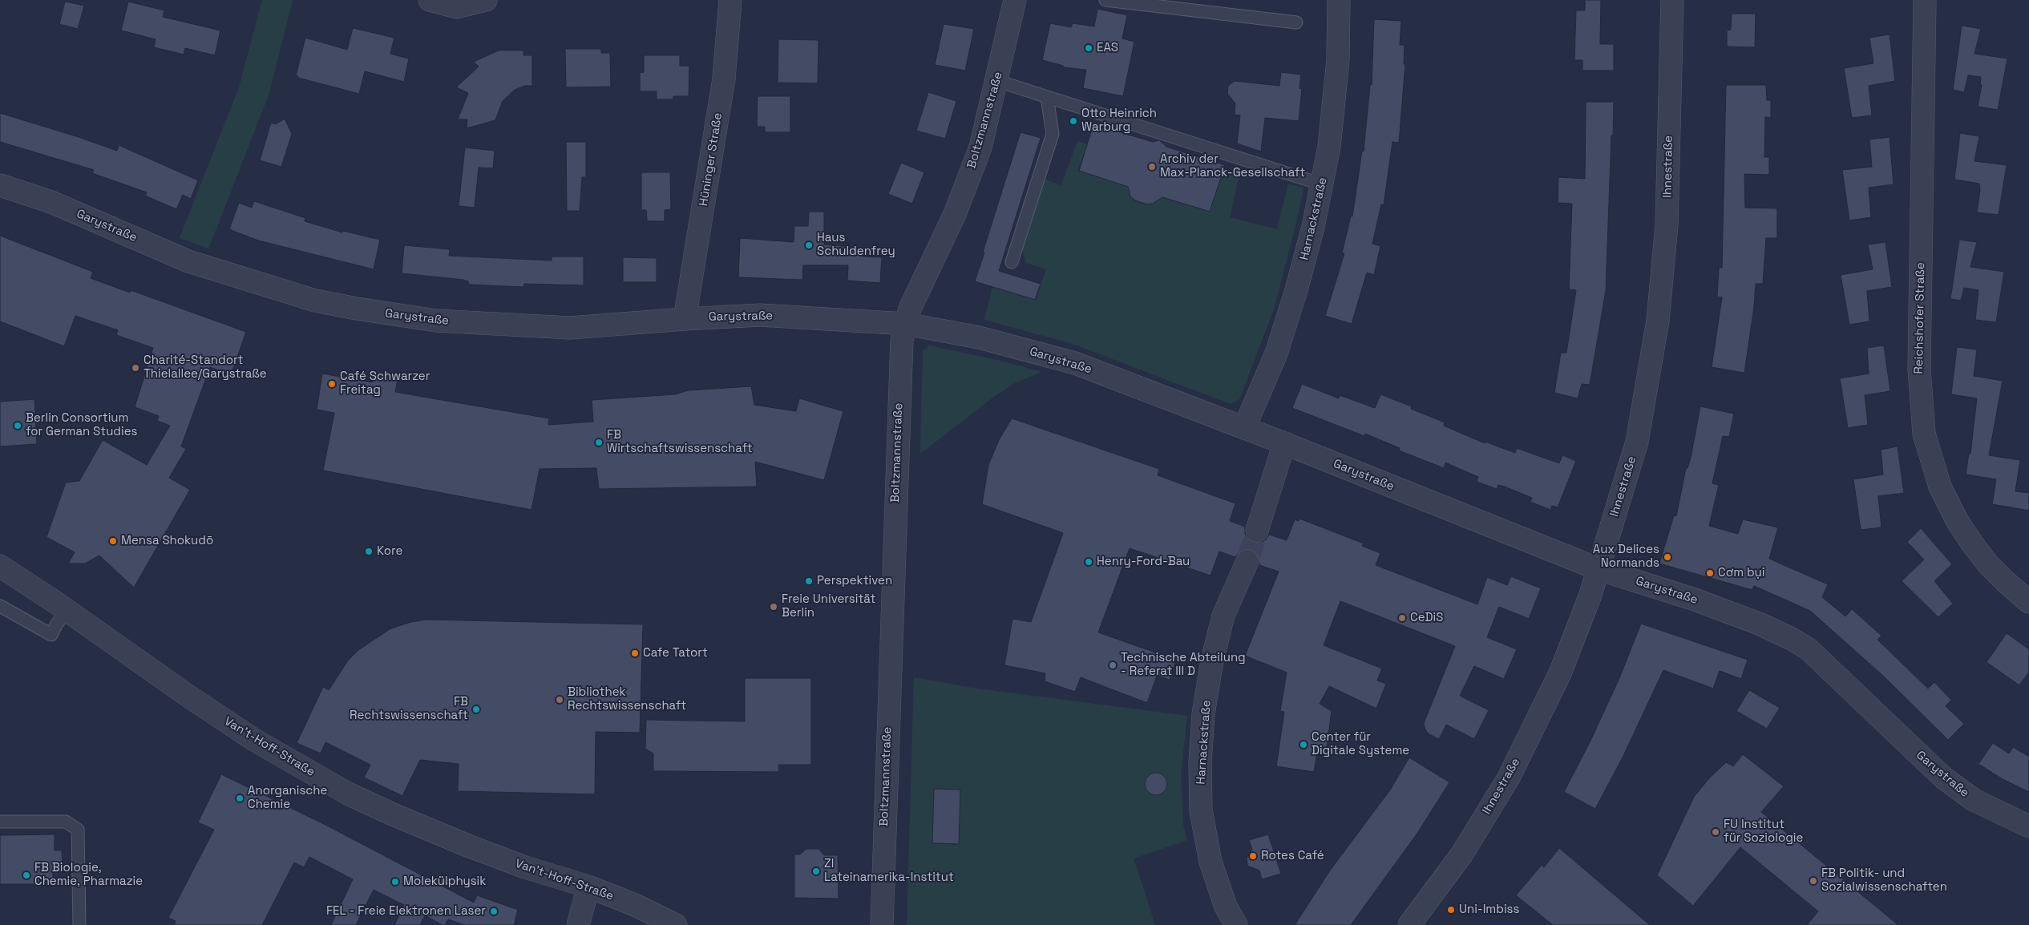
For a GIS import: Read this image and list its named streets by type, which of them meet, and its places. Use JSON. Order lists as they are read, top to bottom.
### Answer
{
  "streets": {
    "street": [
      "Boltzmannstraße",
      "Hüninger Straße",
      "Ihnestraße",
      "Harnackstraße",
      "Garystraße",
      "Reichshofer Straße",
      "Van't-Hoff-Straße"
    ]
  },
  "crossings": [
    ["Boltzmannstraße", "Garystraße"],
    ["Hüninger Straße", "Garystraße"],
    ["Ihnestraße", "Garystraße"],
    ["Harnackstraße", "Garystraße"]
  ],
  "places": [
    "EAS",
    "Otto Heinrich Warburg",
    "Archiv der Max-Planck-Gesellschaft",
    "Haus Schuldenfrey",
    "Charité-Standort Thielallee/Garystraße",
    "Café Schwarzer Freitag",
    "Berlin Consortium for German Studies",
    "FB Wirtschaftswissenschaft",
    "Mensa Shokudō",
    "Kore",
    "Aux Delices Normands",
    "Henry-Ford-Bau",
    "Cơm bụi",
    "Perspektiven",
    "Freie Universität Berlin",
    "CeDiS",
    "Cafe Tatort",
    "Technische Abteilung - Referat III D",
    "Bibliothek Rechtswissenschaft",
    "FB Rechtswissenschaft",
    "Center für Digitale Systeme",
    "Anorganische Chemie",
    "FU Institut für Soziologie",
    "Rotes Café",
    "ZI Lateinamerika-Institut",
    "FB Biologie, Chemie, Pharmazie",
    "FB Politik- und Sozialwissenschaften",
    "Molekülphysik",
    "Uni-Imbiss",
    "FEL - Freie Elektronen Laser"
  ]
}
